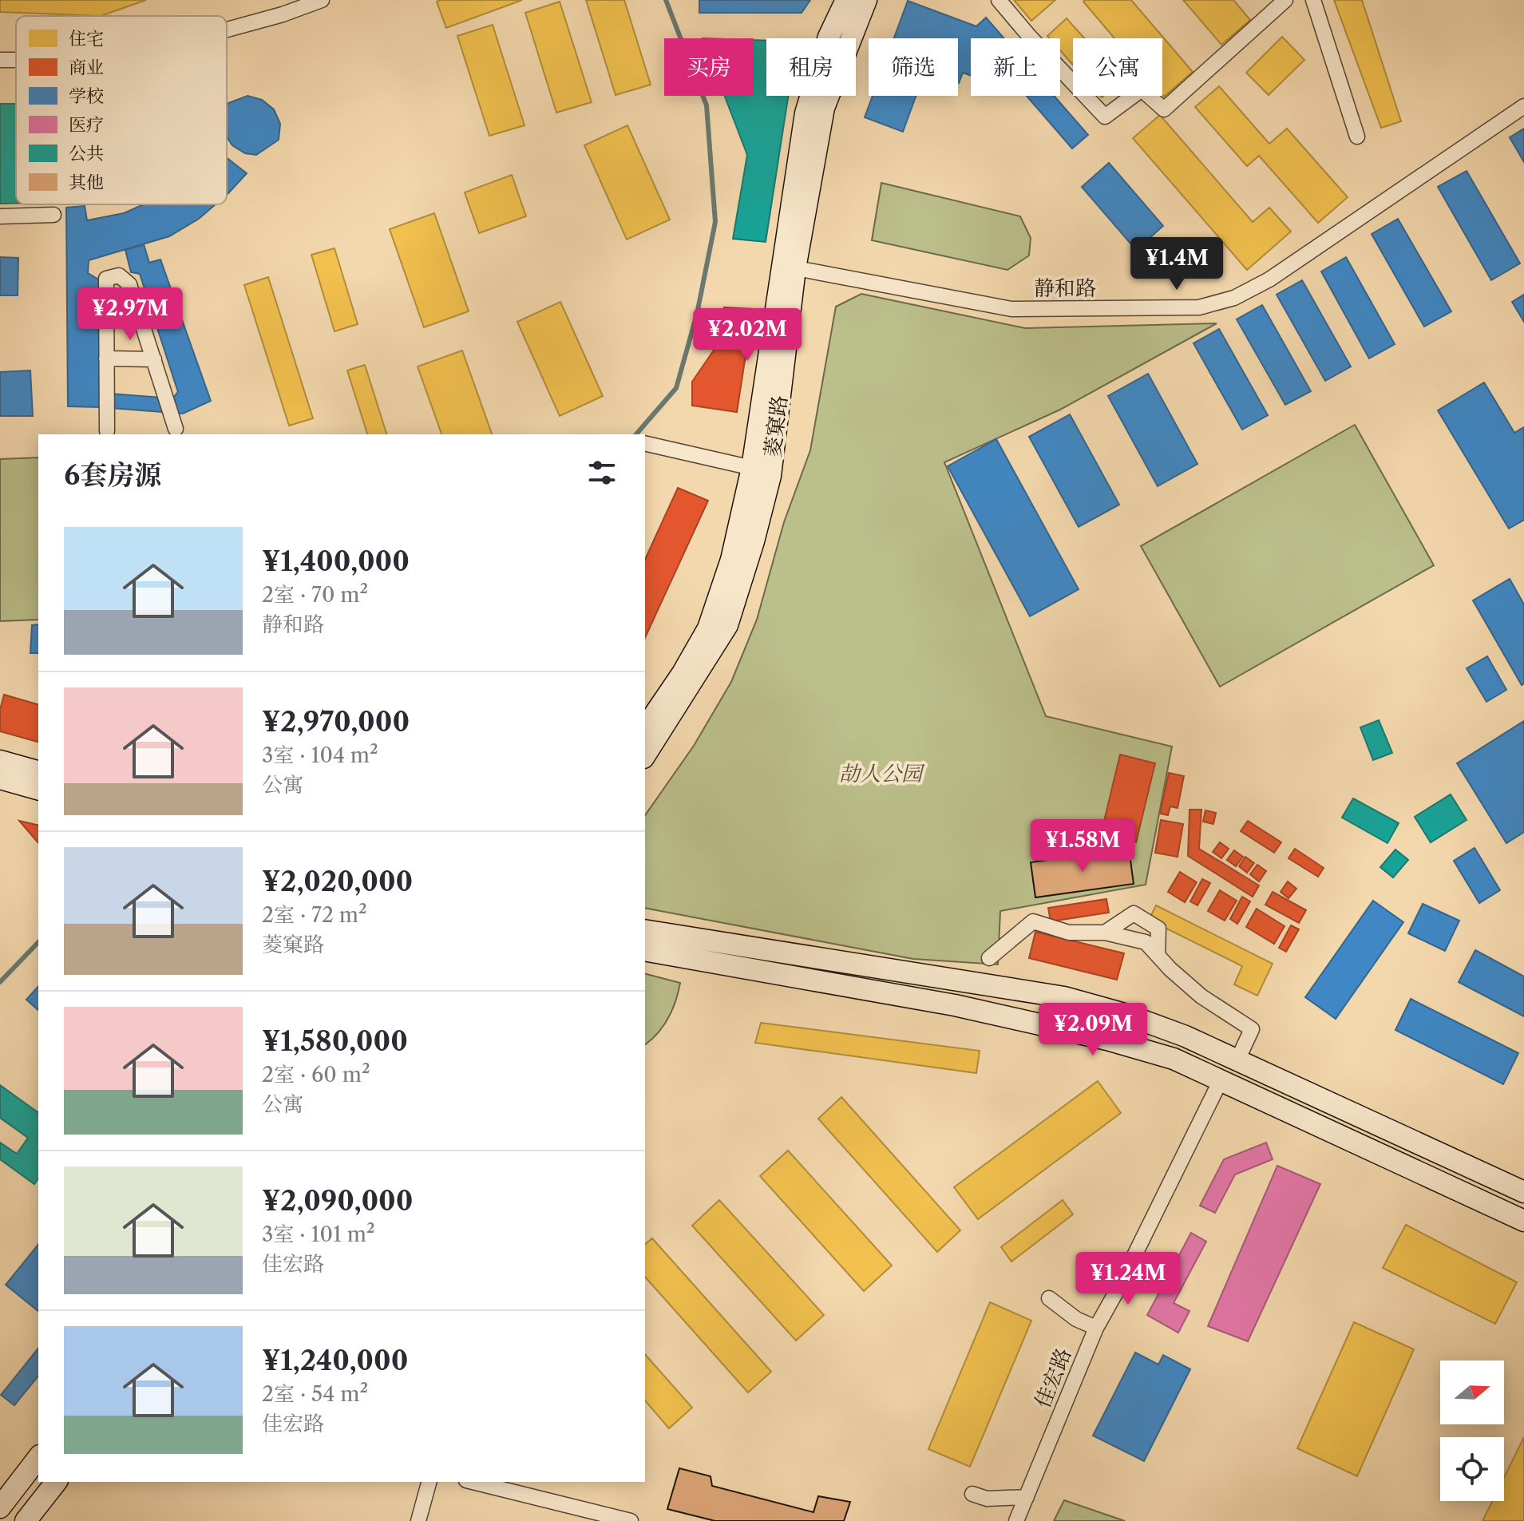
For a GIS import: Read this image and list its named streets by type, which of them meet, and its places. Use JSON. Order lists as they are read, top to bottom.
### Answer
{
  "streets": {
    "street": ["静和路", "菱窠路", "佳宏路"]
  },
  "crossings": [
    ["静和路", "菱窠路"]
  ],
  "parks": ["劼人公园"],
  "legend": [
    "住宅",
    "商业",
    "学校",
    "医疗",
    "公共",
    "其他"
  ],
  "north": "right",
  "page": {
    "chip": [
      "买房",
      "租房",
      "筛选",
      "新上",
      "公寓"
    ],
    "price": [
      "¥1.4M",
      "¥2.97M",
      "¥2.02M",
      "¥1.58M",
      "¥2.09M",
      "¥1.24M"
    ],
    "heading": "6套房源",
    "list": [
      {
        "name": "¥1,400,000",
        "note": "2室 · 70 m² · 静和路"
      },
      {
        "name": "¥2,970,000",
        "note": "3室 · 104 m² · 公寓"
      },
      {
        "name": "¥2,020,000",
        "note": "2室 · 72 m² · 菱窠路"
      },
      {
        "name": "¥1,580,000",
        "note": "2室 · 60 m² · 公寓"
      },
      {
        "name": "¥2,090,000",
        "note": "3室 · 101 m² · 佳宏路"
      },
      {
        "name": "¥1,240,000",
        "note": "2室 · 54 m² · 佳宏路"
      }
    ]
  }
}
